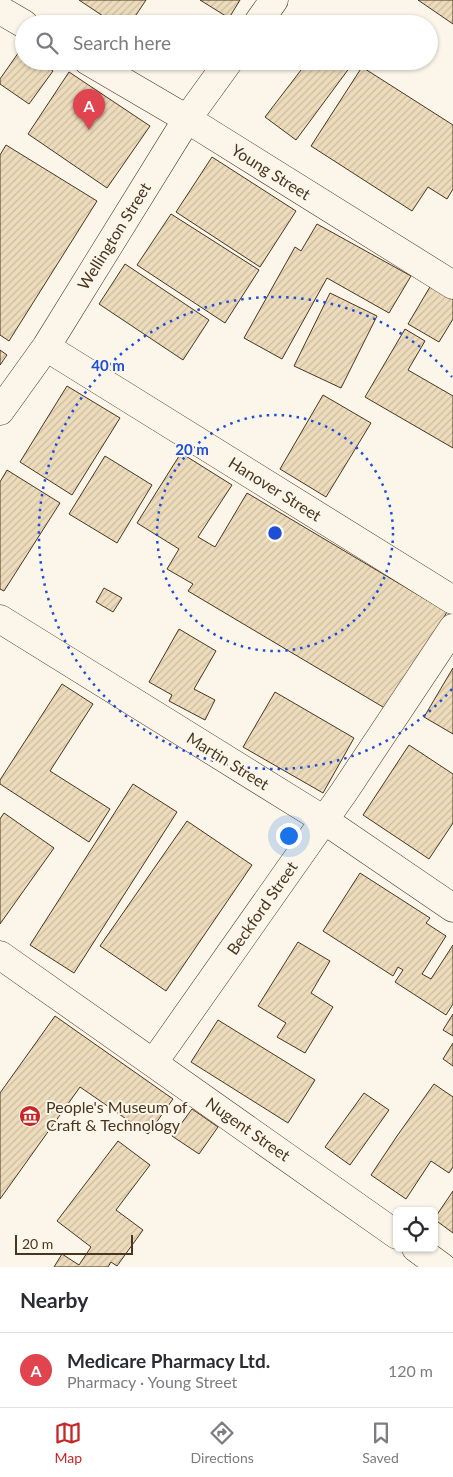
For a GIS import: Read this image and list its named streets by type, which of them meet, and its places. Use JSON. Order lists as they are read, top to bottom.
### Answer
{
  "streets": {
    "street": [
      "Young Street",
      "Wellington Street",
      "Hanover Street",
      "Martin Street",
      "Beckford Street",
      "Nugent Street"
    ]
  },
  "crossings": [
    ["Young Street", "Wellington Street"],
    ["Wellington Street", "Hanover Street"],
    ["Martin Street", "Beckford Street"],
    ["Beckford Street", "Nugent Street"]
  ],
  "places": {
    "museum": ["People's Museum of Craft & Technology"]
  },
  "scale_bar": "20 m",
  "page": {
    "search": "Search here",
    "pins": "A",
    "scale": "20 m",
    "heading": "Nearby",
    "list": [
      {
        "mark": "A",
        "name": "Medicare Pharmacy Ltd.",
        "note": "Pharmacy · Young Street",
        "value": "120 m"
      }
    ],
    "nav": ["Map", "Directions", "Saved"]
  },
  "rings": ["40 m", "20 m"]
}
